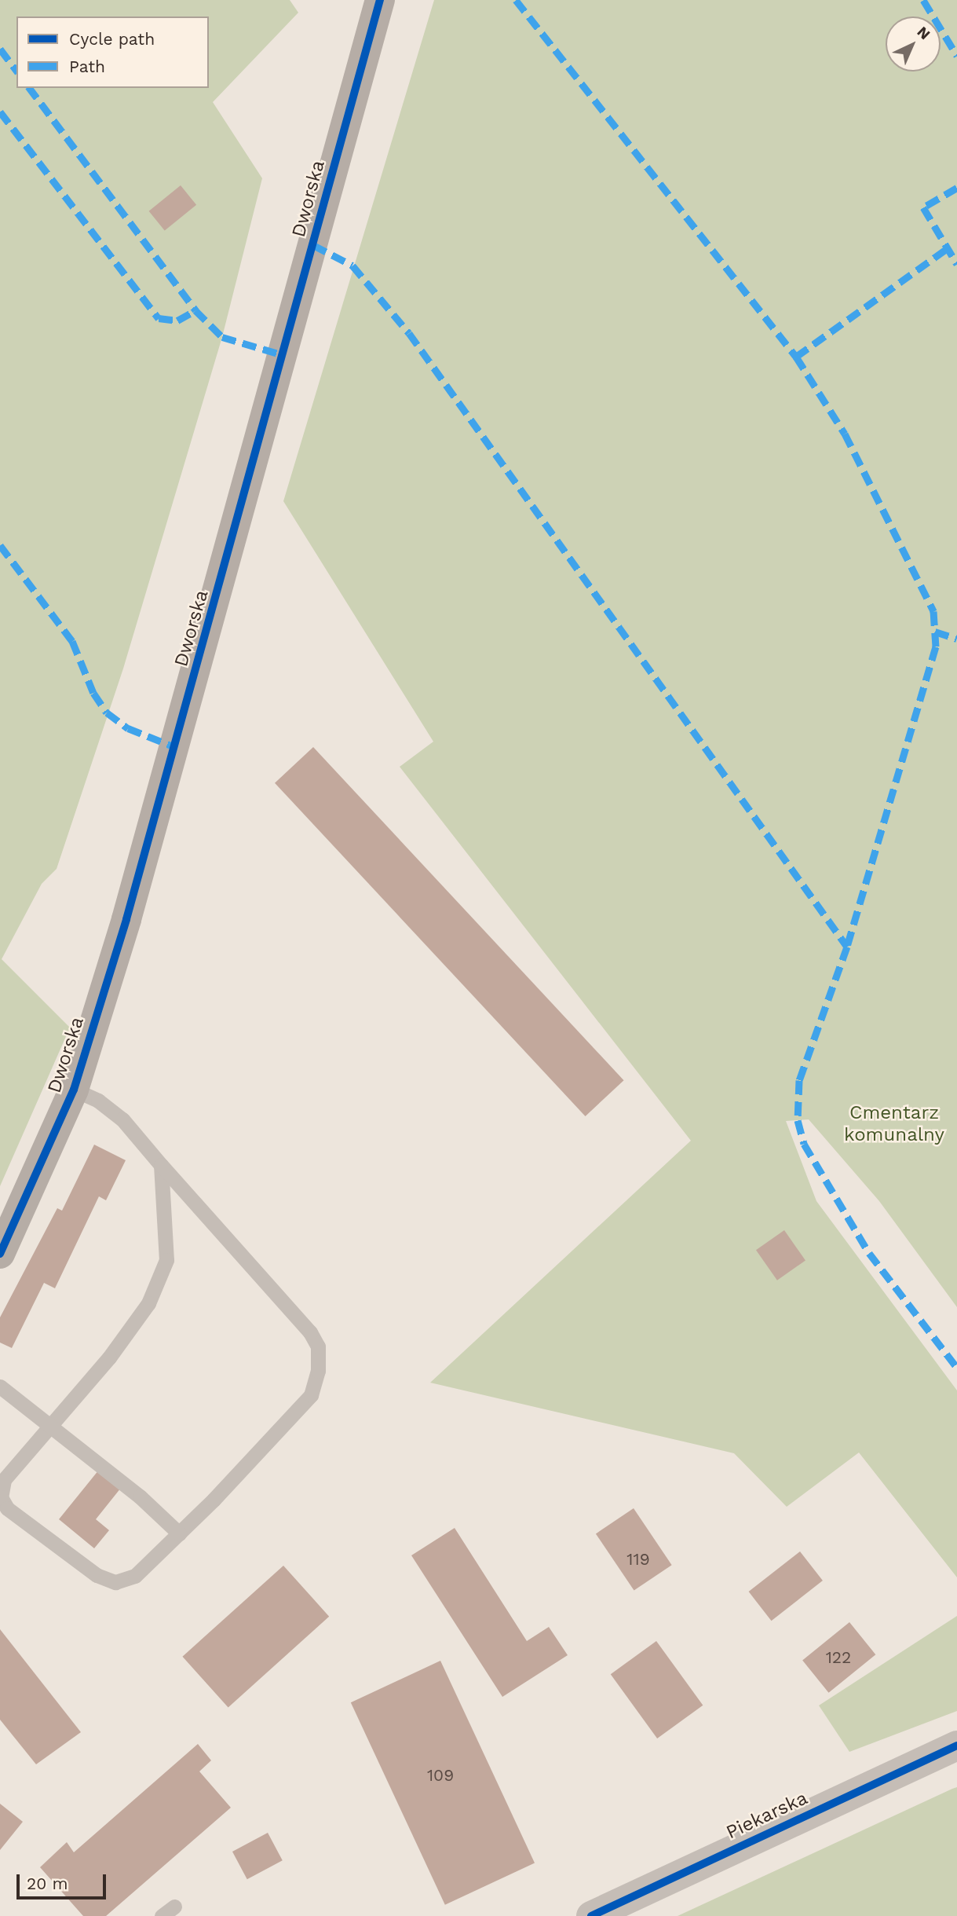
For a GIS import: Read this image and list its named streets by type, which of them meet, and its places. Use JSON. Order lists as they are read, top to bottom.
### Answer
{
  "streets": {
    "street": ["Dworska", "Piekarska"]
  },
  "parks": ["Cmentarz komunalny"],
  "house_numbers": ["119", "122", "109"],
  "legend": ["Cycle path", "Path"],
  "scale_bar": "20 m",
  "north": "top right"
}
